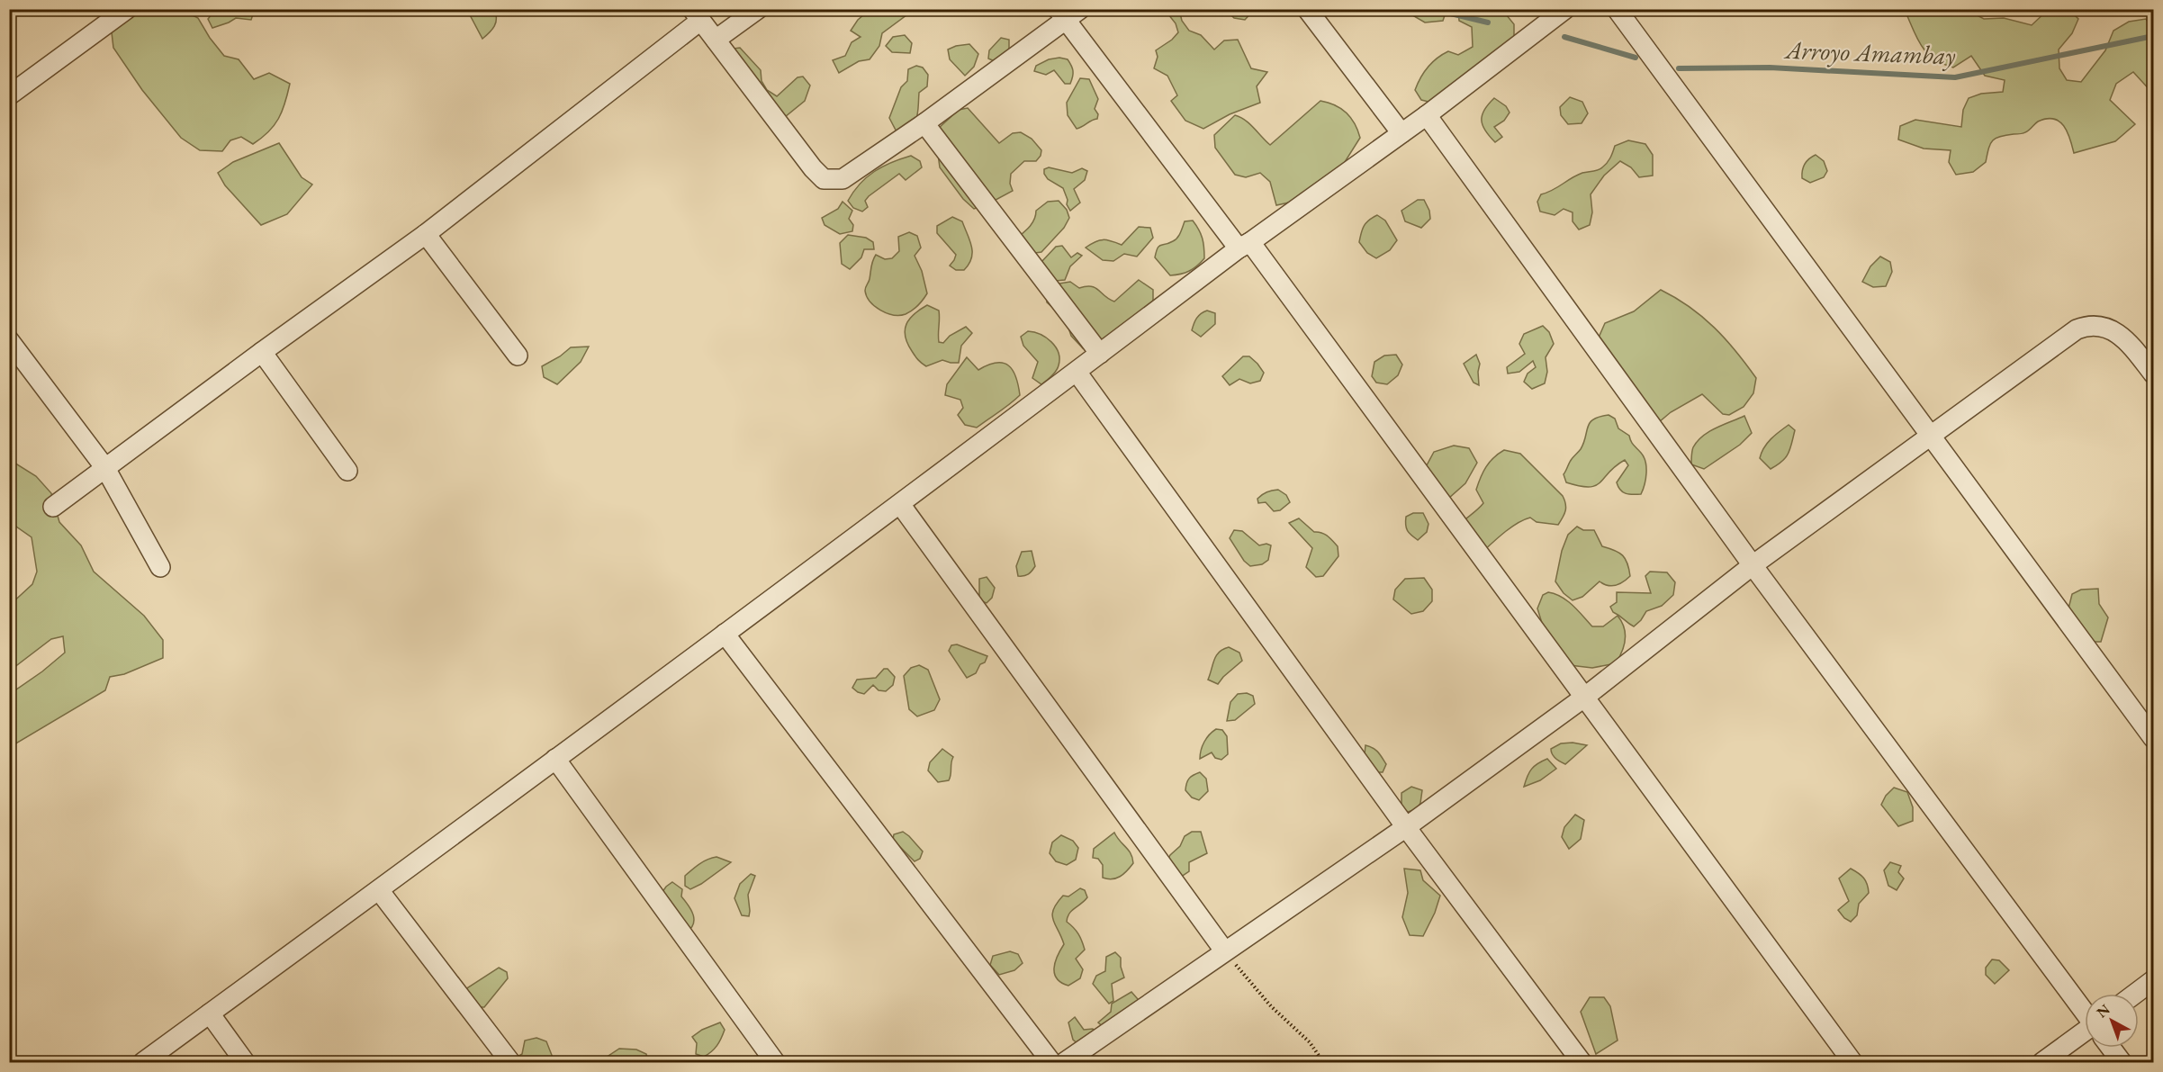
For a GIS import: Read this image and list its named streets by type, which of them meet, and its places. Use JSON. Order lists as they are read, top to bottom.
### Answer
{
  "water": ["Arroyo Amambay"],
  "north": "top left"
}
